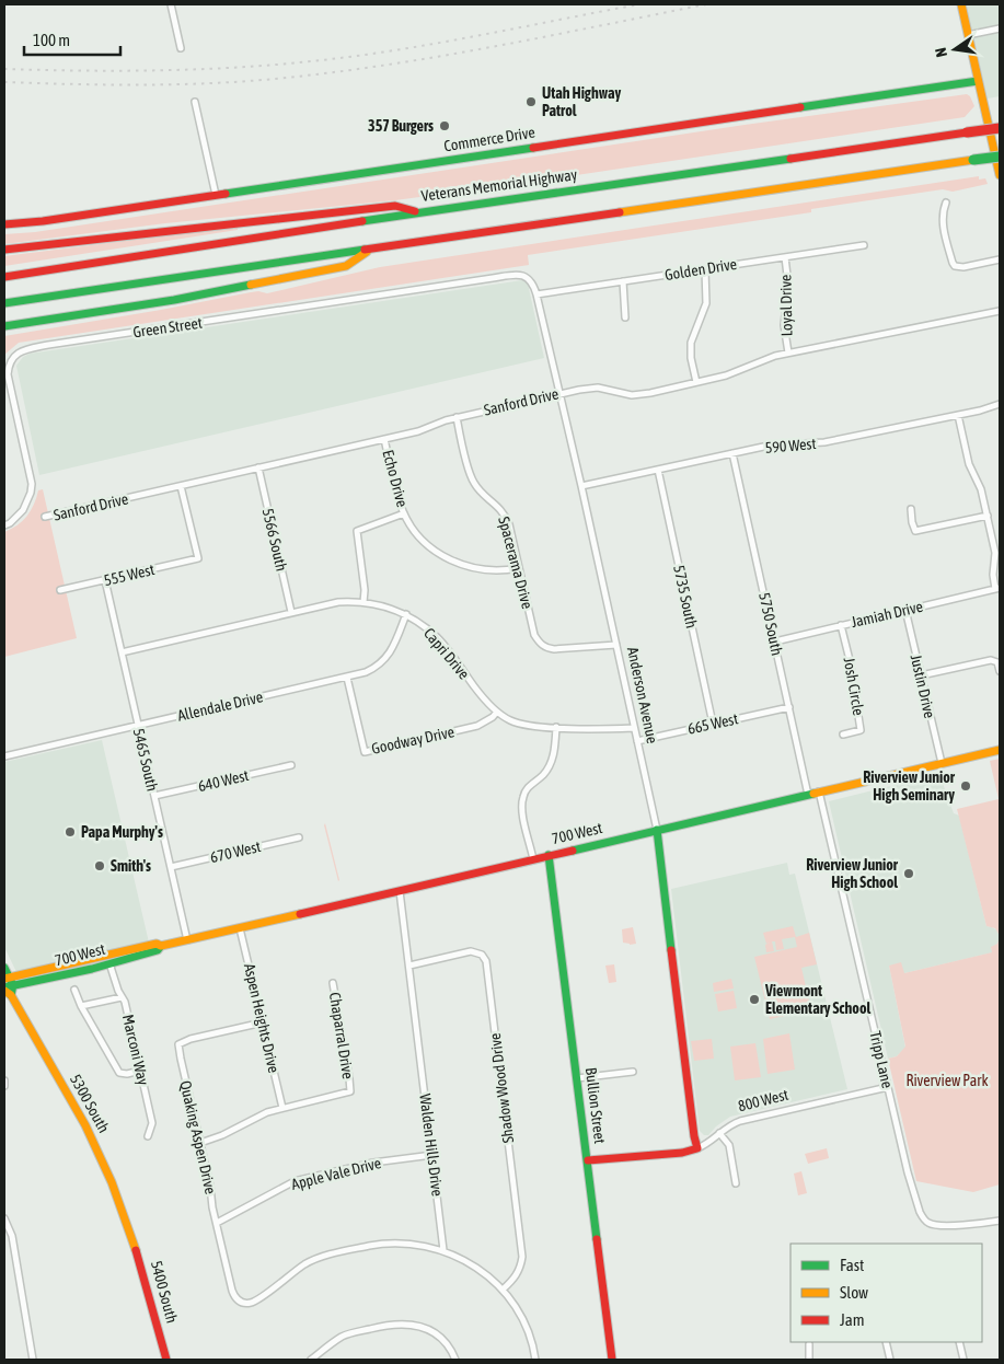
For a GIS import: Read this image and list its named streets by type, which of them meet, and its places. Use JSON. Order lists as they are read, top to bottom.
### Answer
{
  "streets": {
    "main road": [
      "Commerce Drive",
      "Veterans Memorial Highway",
      "Anderson Avenue",
      "700 West",
      "800 West",
      "5300 South",
      "Bullion Street",
      "5400 South"
    ],
    "street": [
      "Golden Drive",
      "Loyal Drive",
      "Green Street",
      "Sanford Drive",
      "590 West",
      "Echo Drive",
      "5566 South",
      "Spacerama Drive",
      "555 West",
      "5735 South",
      "Jamiah Drive",
      "5750 South",
      "Capri Drive",
      "Josh Circle",
      "Justin Drive",
      "Allendale Drive",
      "665 West",
      "Goodway Drive",
      "5465 South",
      "640 West",
      "670 West",
      "Aspen Heights Drive",
      "Chaparral Drive",
      "Marconi Way",
      "Tripp Lane",
      "Shadow Wood Drive",
      "Quaking Aspen Drive",
      "Walden Hills Drive",
      "Apple Vale Drive"
    ]
  },
  "crossings": [
    ["Golden Drive", "Loyal Drive"],
    ["Golden Drive", "Anderson Avenue"],
    ["Loyal Drive", "Sanford Drive"],
    ["Green Street", "Anderson Avenue"],
    ["Sanford Drive", "Echo Drive"],
    ["Sanford Drive", "5566 South"],
    ["Sanford Drive", "Spacerama Drive"],
    ["Sanford Drive", "555 West"],
    ["Sanford Drive", "Anderson Avenue"],
    ["590 West", "5735 South"],
    ["590 West", "5750 South"],
    ["590 West", "Anderson Avenue"],
    ["Echo Drive", "Spacerama Drive"],
    ["5566 South", "Capri Drive"],
    ["Spacerama Drive", "Anderson Avenue"],
    ["555 West", "5465 South"],
    ["5735 South", "665 West"],
    ["Jamiah Drive", "5750 South"],
    ["Jamiah Drive", "Josh Circle"],
    ["Jamiah Drive", "Justin Drive"],
    ["5750 South", "665 West"],
    ["5750 South", "700 West"],
    ["5750 South", "Tripp Lane"],
    ["Capri Drive", "Anderson Avenue"],
    ["Capri Drive", "Allendale Drive"],
    ["Capri Drive", "Goodway Drive"],
    ["Capri Drive", "5465 South"],
    ["Justin Drive", "700 West"],
    ["Anderson Avenue", "665 West"],
    ["Anderson Avenue", "700 West"],
    ["Anderson Avenue", "800 West"],
    ["Allendale Drive", "Goodway Drive"],
    ["Allendale Drive", "5465 South"],
    ["5465 South", "640 West"],
    ["5465 South", "700 West"],
    ["5465 South", "670 West"],
    ["700 West", "Aspen Heights Drive"],
    ["700 West", "Marconi Way"],
    ["700 West", "Tripp Lane"],
    ["700 West", "5300 South"],
    ["700 West", "Bullion Street"],
    ["700 West", "Walden Hills Drive"],
    ["Aspen Heights Drive", "Chaparral Drive"],
    ["Aspen Heights Drive", "Quaking Aspen Drive"],
    ["Chaparral Drive", "Quaking Aspen Drive"],
    ["Tripp Lane", "800 West"],
    ["Shadow Wood Drive", "Walden Hills Drive"],
    ["800 West", "Bullion Street"],
    ["5300 South", "5400 South"],
    ["Quaking Aspen Drive", "Walden Hills Drive"],
    ["Quaking Aspen Drive", "Apple Vale Drive"],
    ["Walden Hills Drive", "Apple Vale Drive"]
  ],
  "parks": ["Riverview Park"],
  "places": [
    "Utah Highway Patrol",
    "357 Burgers",
    "Riverview Junior High Seminary",
    "Papa Murphy's",
    "Smith's",
    "Riverview Junior High School",
    "Viewmont Elementary School"
  ],
  "legend": ["Fast", "Slow", "Jam"],
  "scale_bar": "100 m",
  "north": "left"
}
